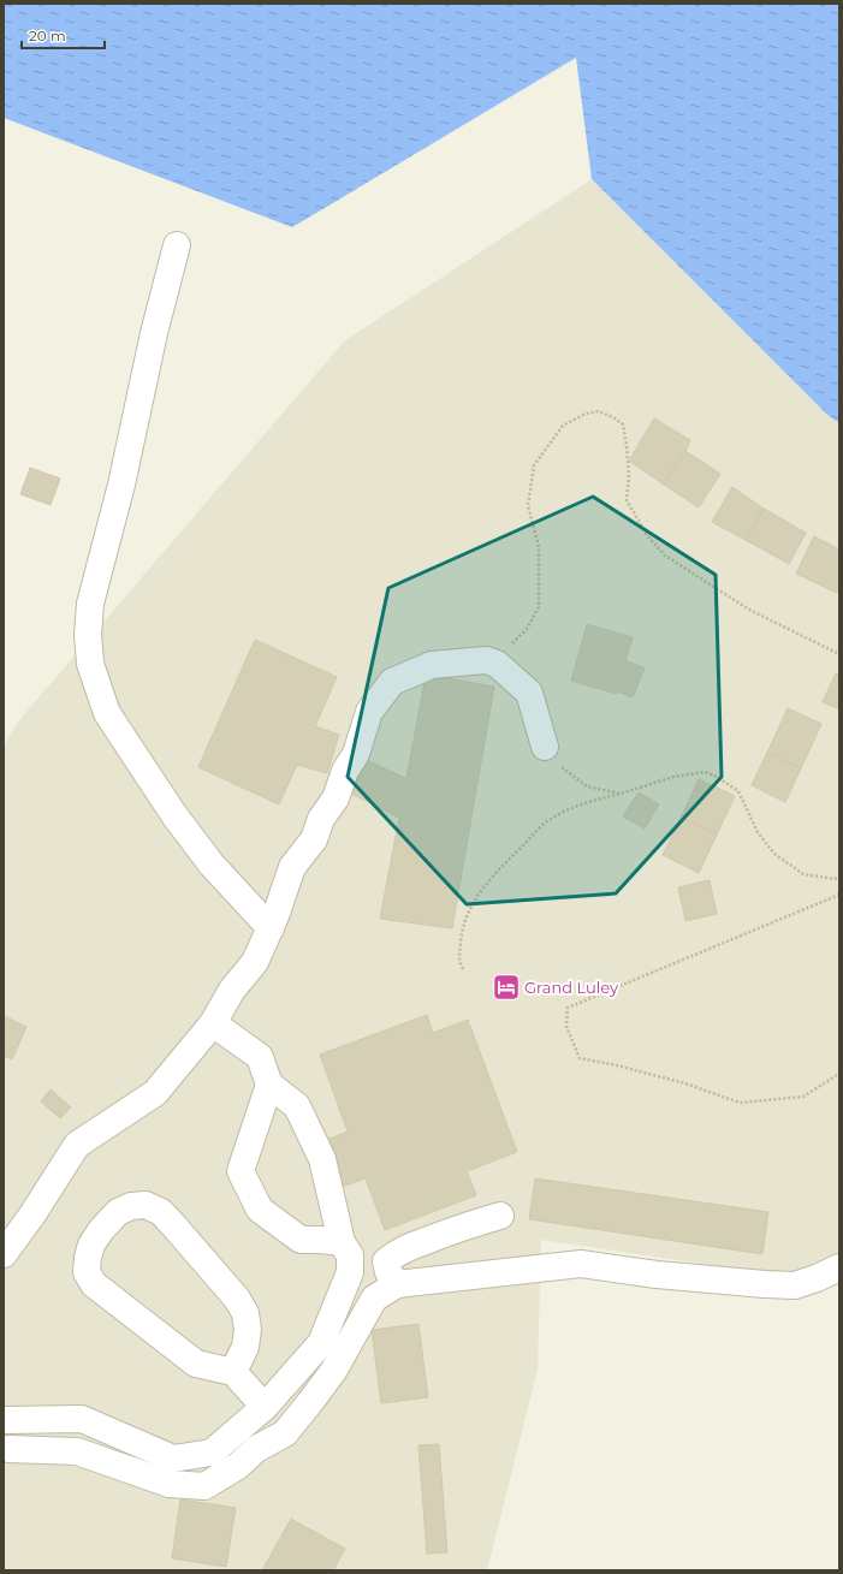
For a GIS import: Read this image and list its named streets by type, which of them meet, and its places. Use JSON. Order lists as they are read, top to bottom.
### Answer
{
  "places": {
    "hotel": ["Grand Luley"]
  },
  "scale_bar": "20 m"
}
